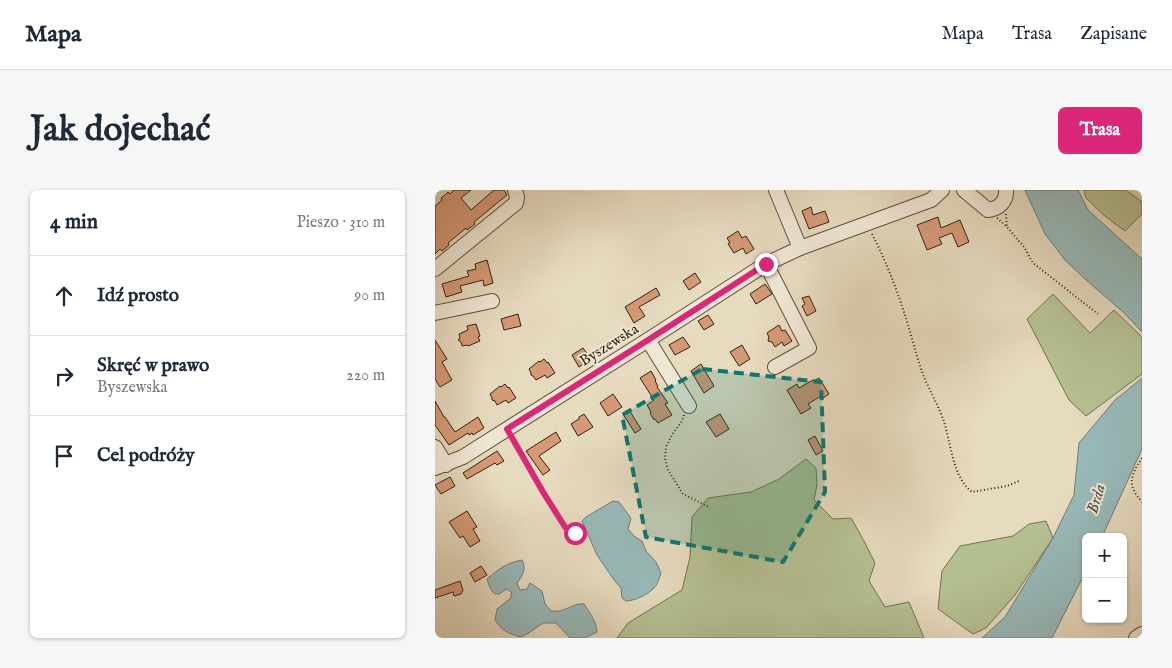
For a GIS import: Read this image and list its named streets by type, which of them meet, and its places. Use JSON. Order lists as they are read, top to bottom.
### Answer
{
  "streets": {
    "street": ["Byszewska"]
  },
  "water": ["Brda"],
  "page": {
    "header": "Mapa",
    "nav": ["Mapa", "Trasa", "Zapisane"],
    "buttons": "Trasa",
    "title": "Jak dojechać",
    "heading": ["4 min", "Pieszo · 310 m"],
    "list": [
      ["Idź prosto", "90 m"],
      ["Skręć w prawo", "Byszewska", "220 m"],
      "Cel podróży"
    ],
    "map_buttons": ["+", "−"]
  }
}
